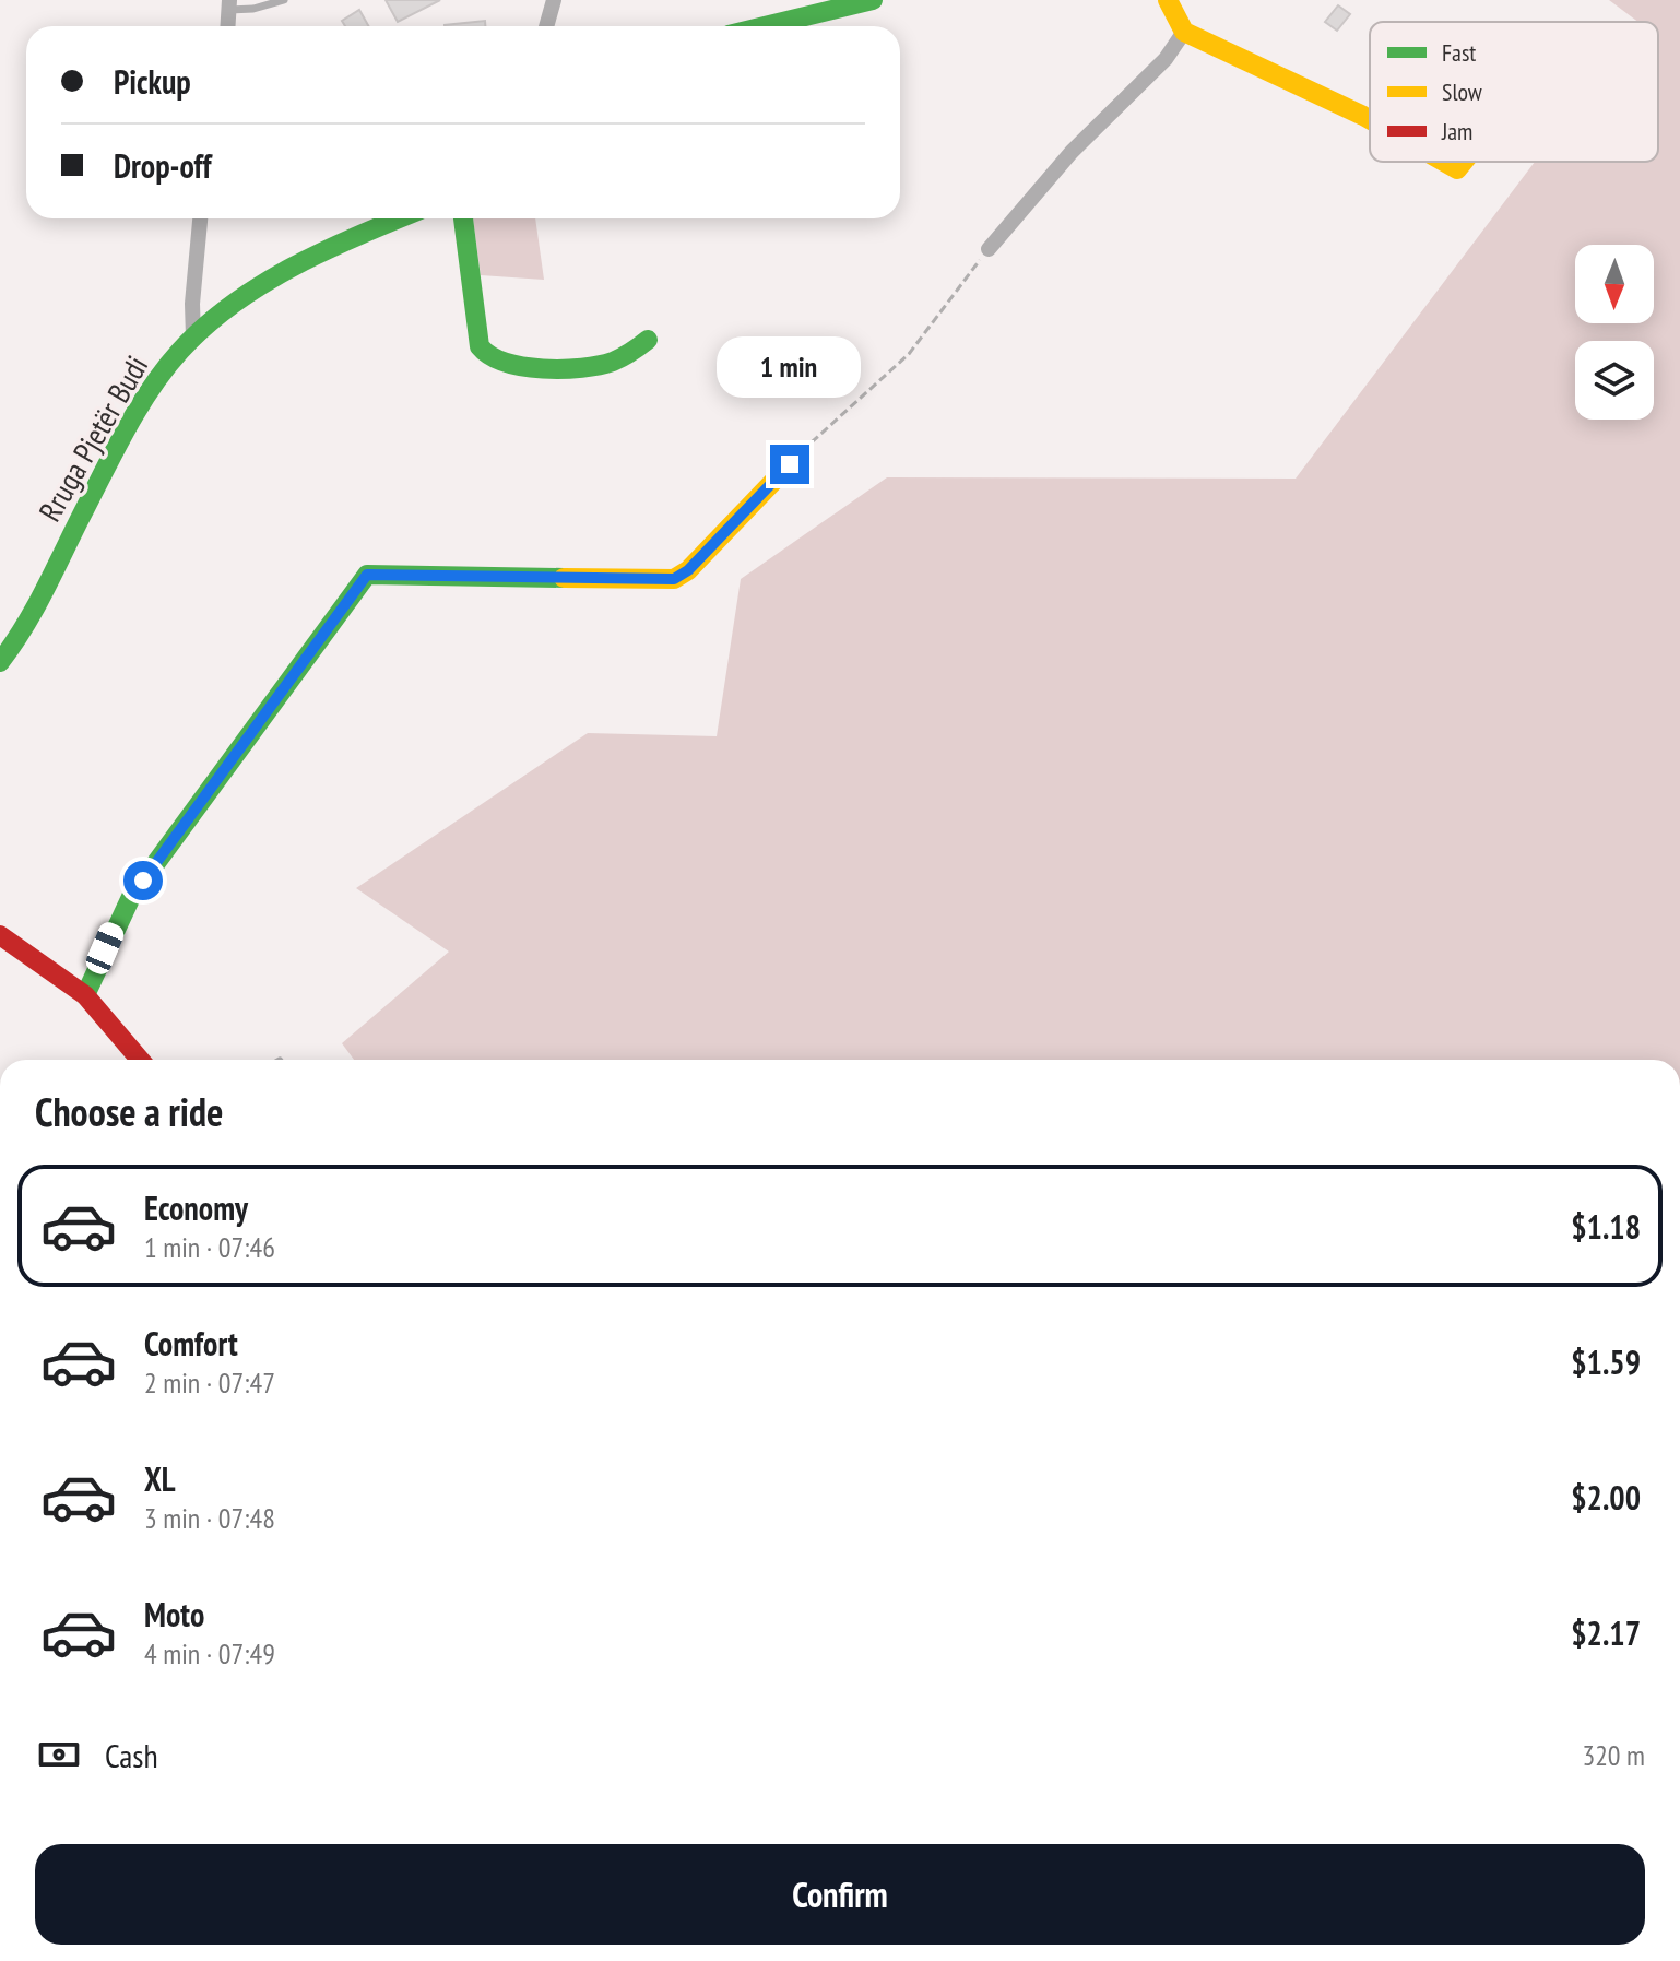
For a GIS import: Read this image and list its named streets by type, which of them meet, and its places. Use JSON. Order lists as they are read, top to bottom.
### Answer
{
  "streets": {
    "street": ["Rruga Pjetër Budi"]
  },
  "legend": ["Fast", "Slow", "Jam"],
  "north": "bottom",
  "page": {
    "banner": ["Pickup", "Drop-off"],
    "bubble": "1 min",
    "heading": "Choose a ride",
    "list": [
      {
        "name": "Economy",
        "note": "1 min · 07:46",
        "value": "$1.18"
      },
      {
        "name": "Comfort",
        "note": "2 min · 07:47",
        "value": "$1.59"
      },
      {
        "name": "XL",
        "note": "3 min · 07:48",
        "value": "$2.00"
      },
      {
        "name": "Moto",
        "note": "4 min · 07:49",
        "value": "$2.17"
      }
    ],
    "pay": ["Cash", "320 m"],
    "buttons": "Confirm"
  }
}
